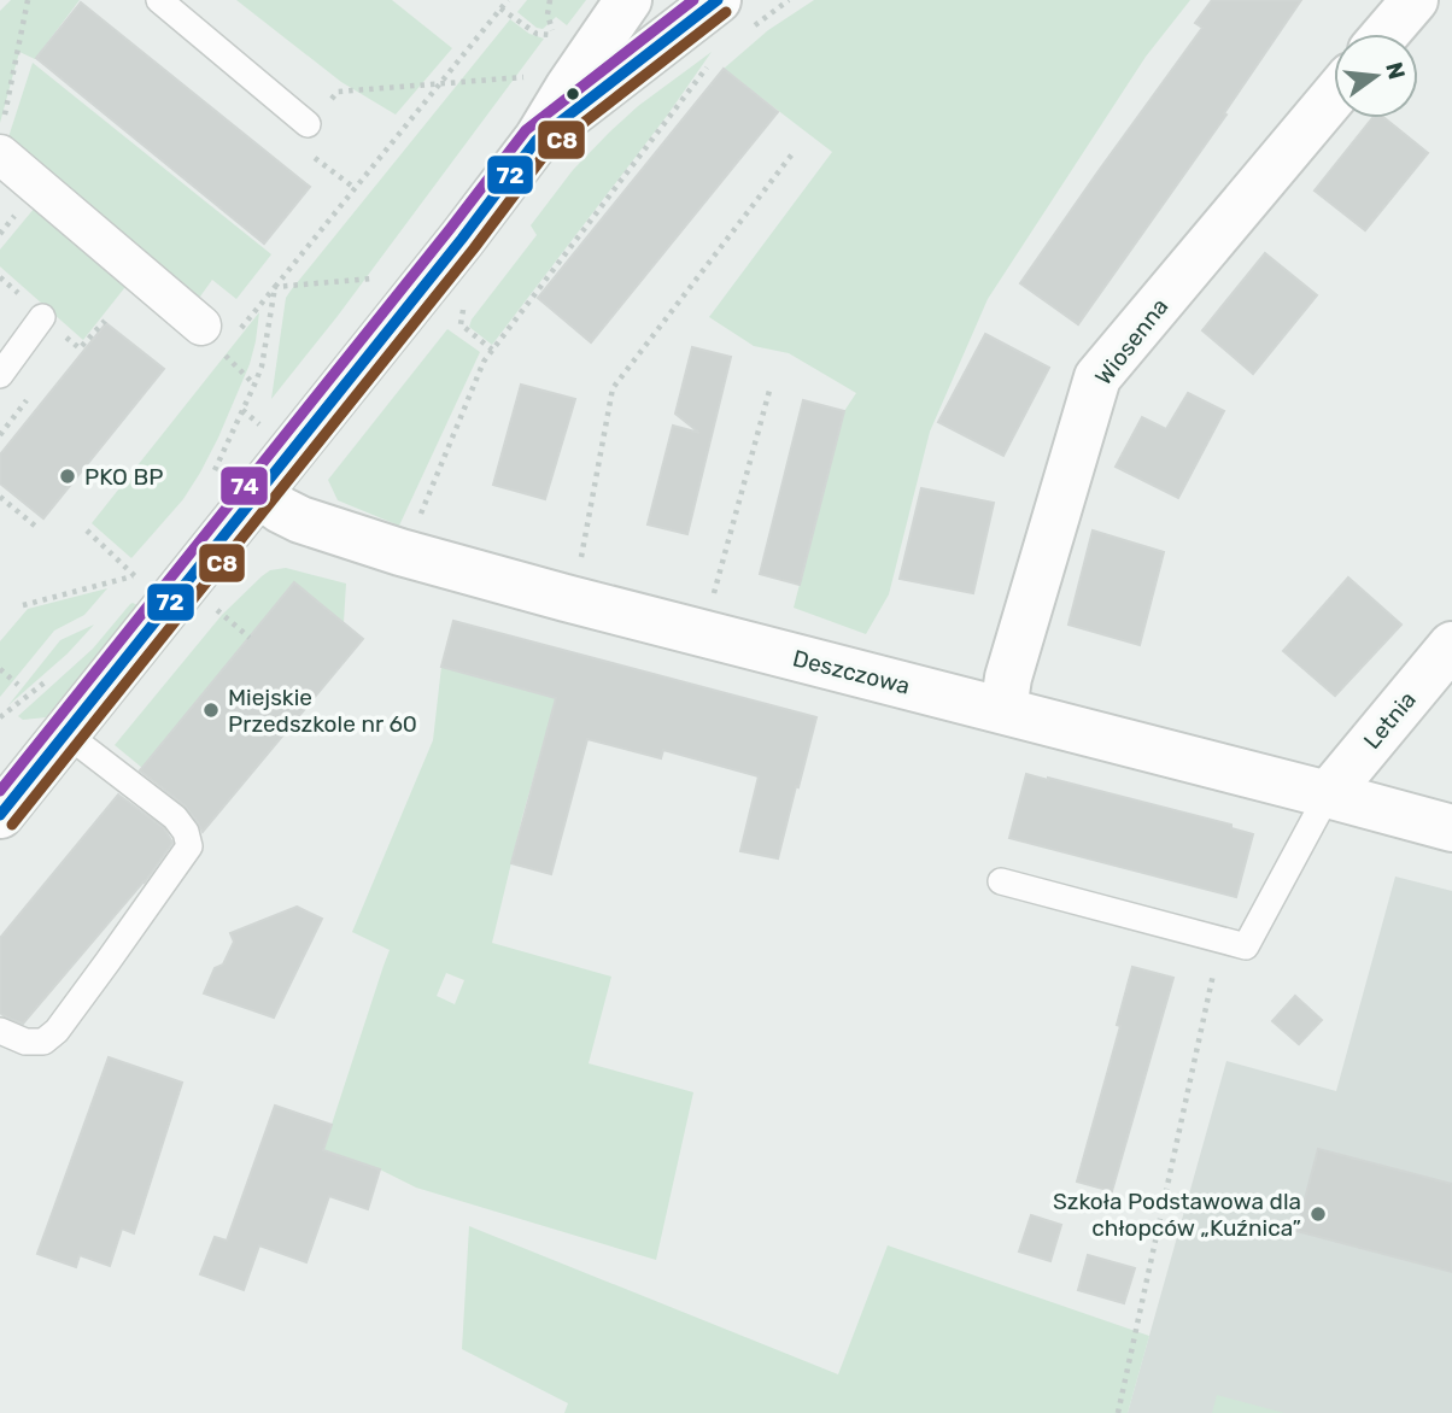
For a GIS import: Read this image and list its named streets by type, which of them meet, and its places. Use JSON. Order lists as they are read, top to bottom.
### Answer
{
  "streets": {
    "street": ["Wiosenna", "Deszczowa", "Letnia"]
  },
  "crossings": [
    ["Wiosenna", "Deszczowa"],
    ["Deszczowa", "Letnia"]
  ],
  "places": ["PKO BP", "Miejskie Przedszkole nr 60", "Szkoła Podstawowa dla chłopców „Kuźnica”"],
  "lines": ["transit line 72", "transit line 74", "transit line C8"],
  "north": "right"
}
